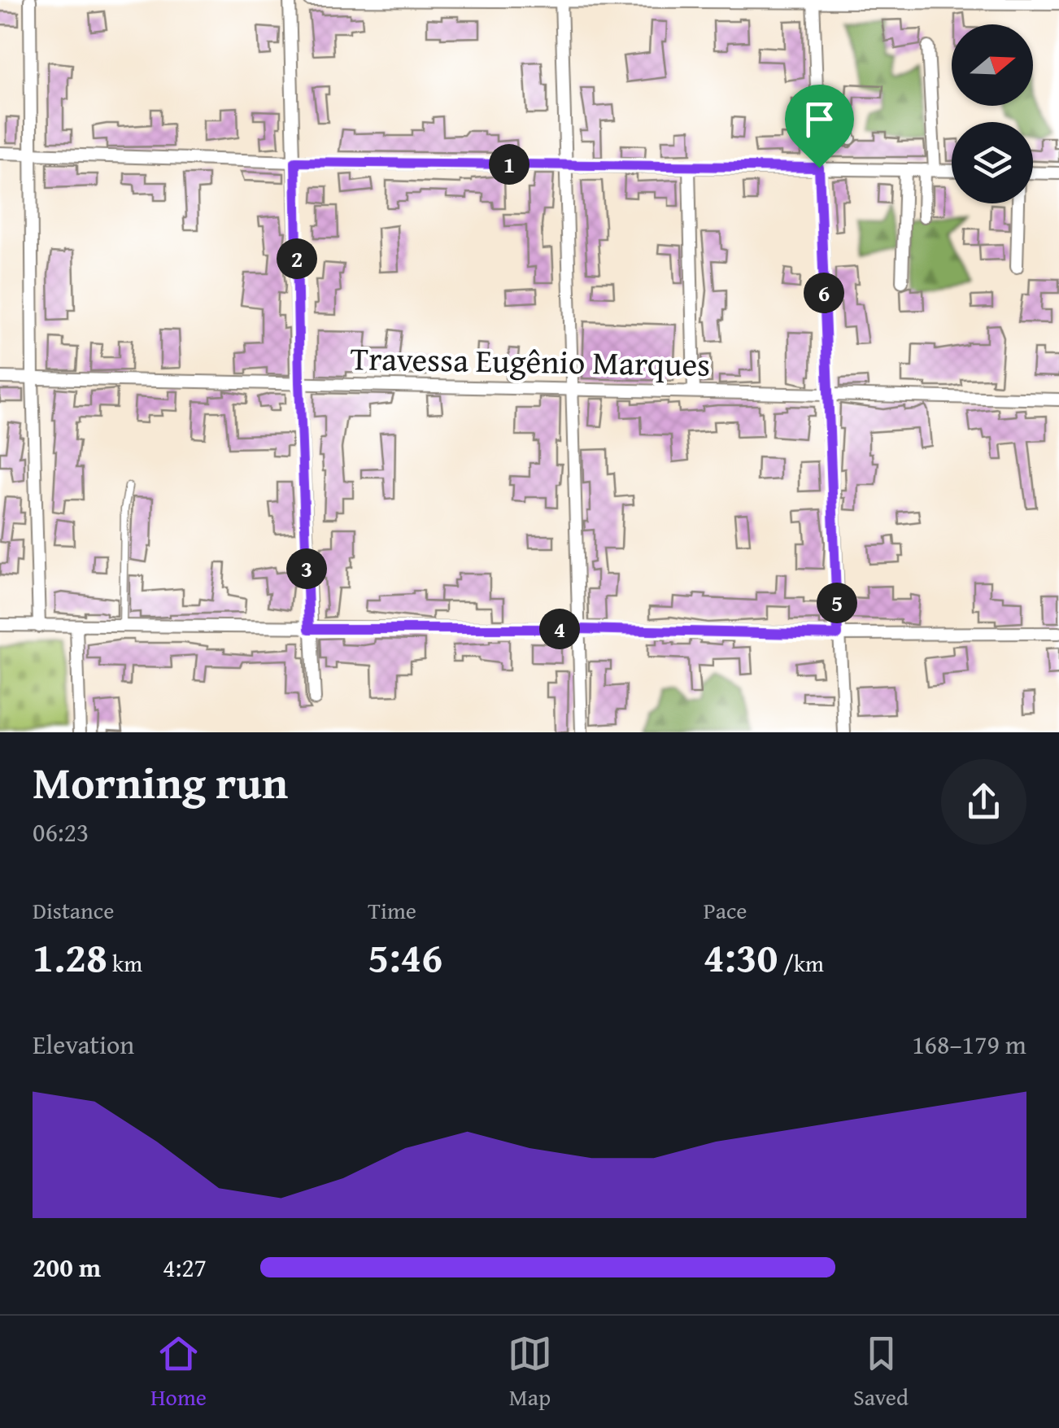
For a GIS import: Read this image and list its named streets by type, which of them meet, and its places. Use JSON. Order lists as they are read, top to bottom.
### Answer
{
  "streets": {
    "street": ["Travessa Eugênio Marques"]
  },
  "north": "right",
  "page": {
    "pins": [
      "1",
      "2",
      "6",
      "3",
      "5",
      "4"
    ],
    "heading": ["Morning run", "06:23"],
    "stats": [
      ["Distance", "1.28 km"],
      ["Time", "5:46"],
      ["Pace", "4:30 /km"]
    ],
    "chart": ["Elevation", "168–179 m"],
    "list": [
      {
        "name": "200 m",
        "note": "4:27"
      }
    ],
    "tabs": ["Home", "Map", "Saved"]
  }
}
